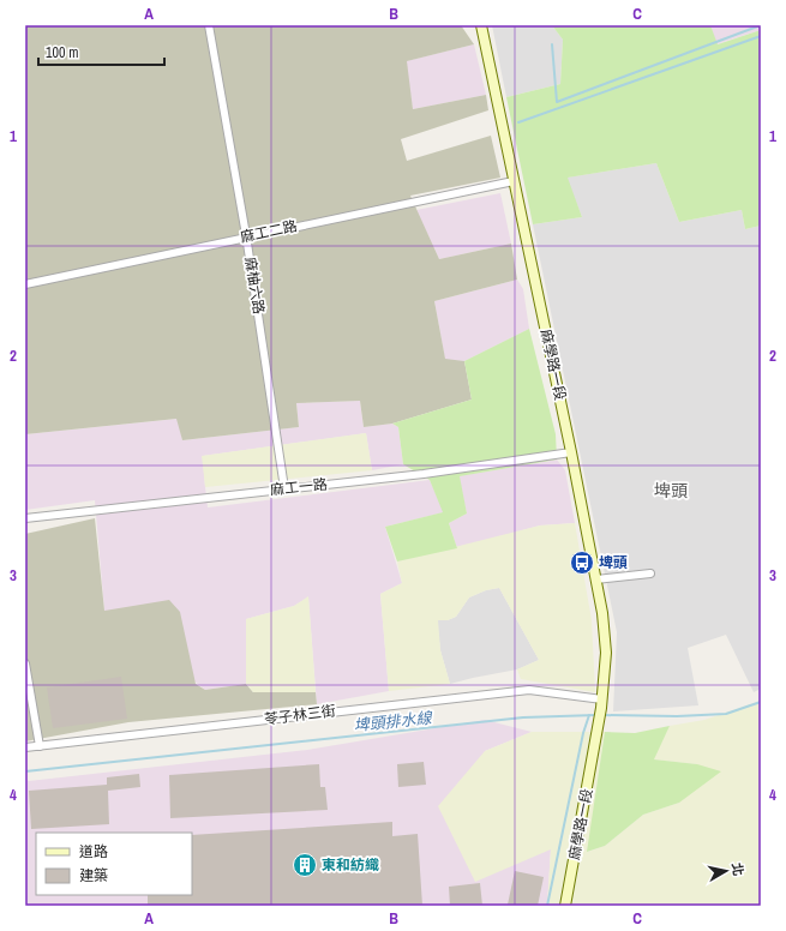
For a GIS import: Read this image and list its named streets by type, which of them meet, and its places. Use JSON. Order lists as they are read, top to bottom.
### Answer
{
  "streets": {
    "main road": ["麻學路一段"],
    "street": [
      "麻工二路",
      "麻柚六路",
      "麻工一路",
      "苓子林三街"
    ]
  },
  "crossings": [
    ["麻工二路", "麻柚六路"],
    ["麻工二路", "麻學路一段"],
    ["麻柚六路", "麻工一路"],
    ["麻學路一段", "麻工一路"],
    ["麻學路一段", "苓子林三街"]
  ],
  "districts": ["埤頭"],
  "water": ["埤頭排水線"],
  "places": {
    "bus stop": ["埤頭"],
    "building": ["東和紡織"]
  },
  "legend": ["道路", "建築"],
  "scale_bar": "100 m",
  "north": "right",
  "grid": {
    "columns": ["A", "B", "C"],
    "rows": [
      "1",
      "2",
      "3",
      "4"
    ]
  }
}
